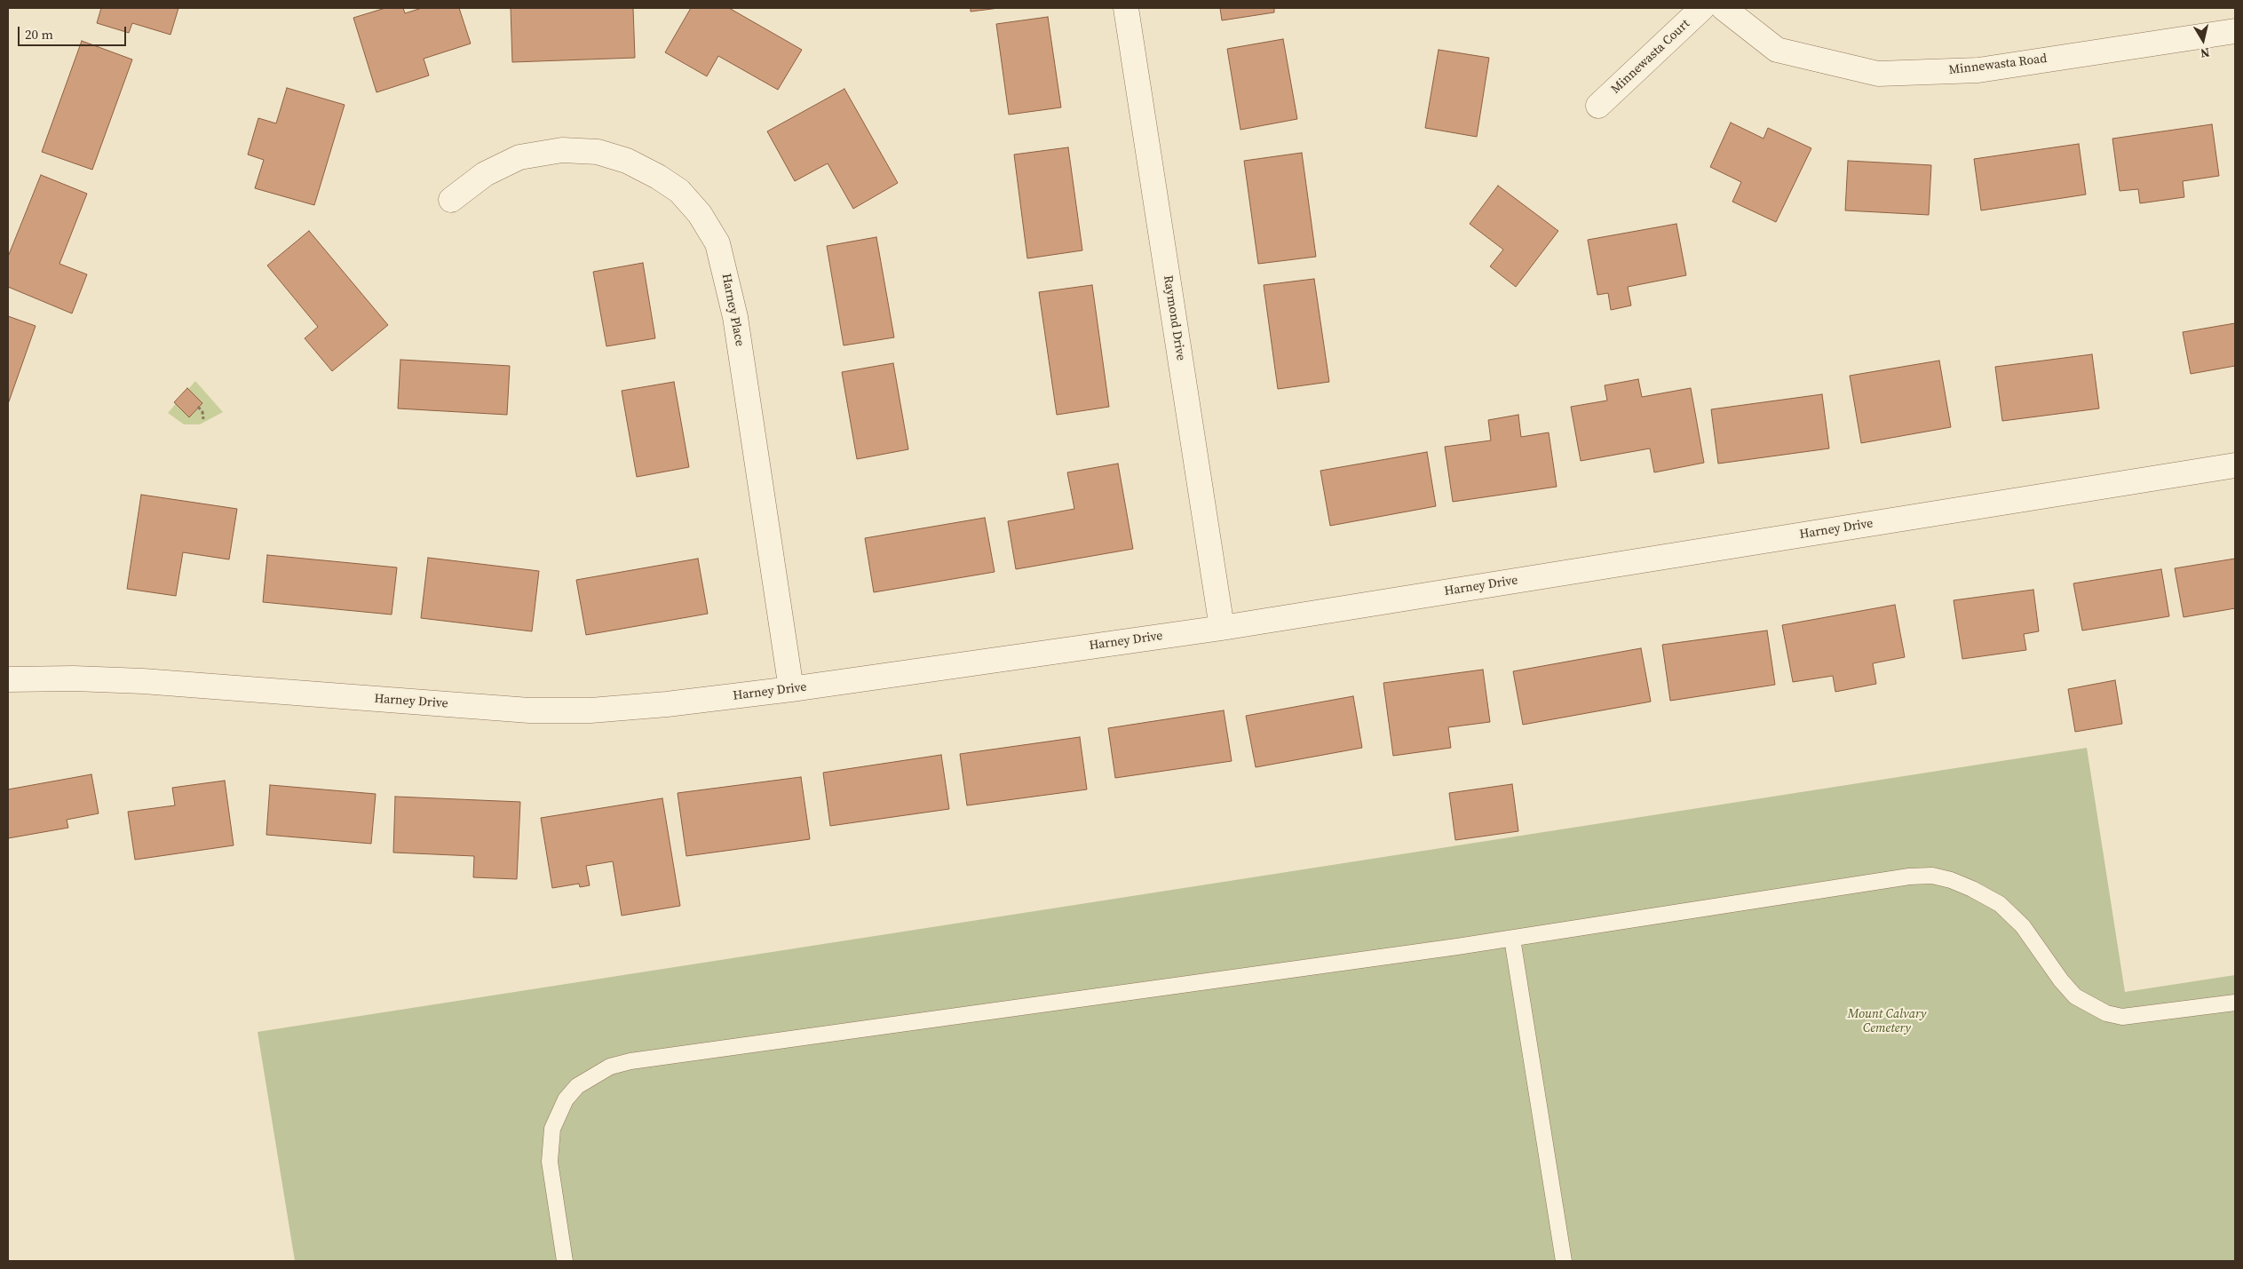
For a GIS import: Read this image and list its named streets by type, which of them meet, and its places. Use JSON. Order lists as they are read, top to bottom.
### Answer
{
  "streets": {
    "street": [
      "Minnewasta Court",
      "Minnewasta Road",
      "Harney Place",
      "Raymond Drive",
      "Harney Drive"
    ]
  },
  "crossings": [
    ["Harney Place", "Harney Drive"],
    ["Raymond Drive", "Harney Drive"]
  ],
  "parks": ["Mount Calvary Cemetery"],
  "scale_bar": "20 m",
  "north": "bottom"
}
